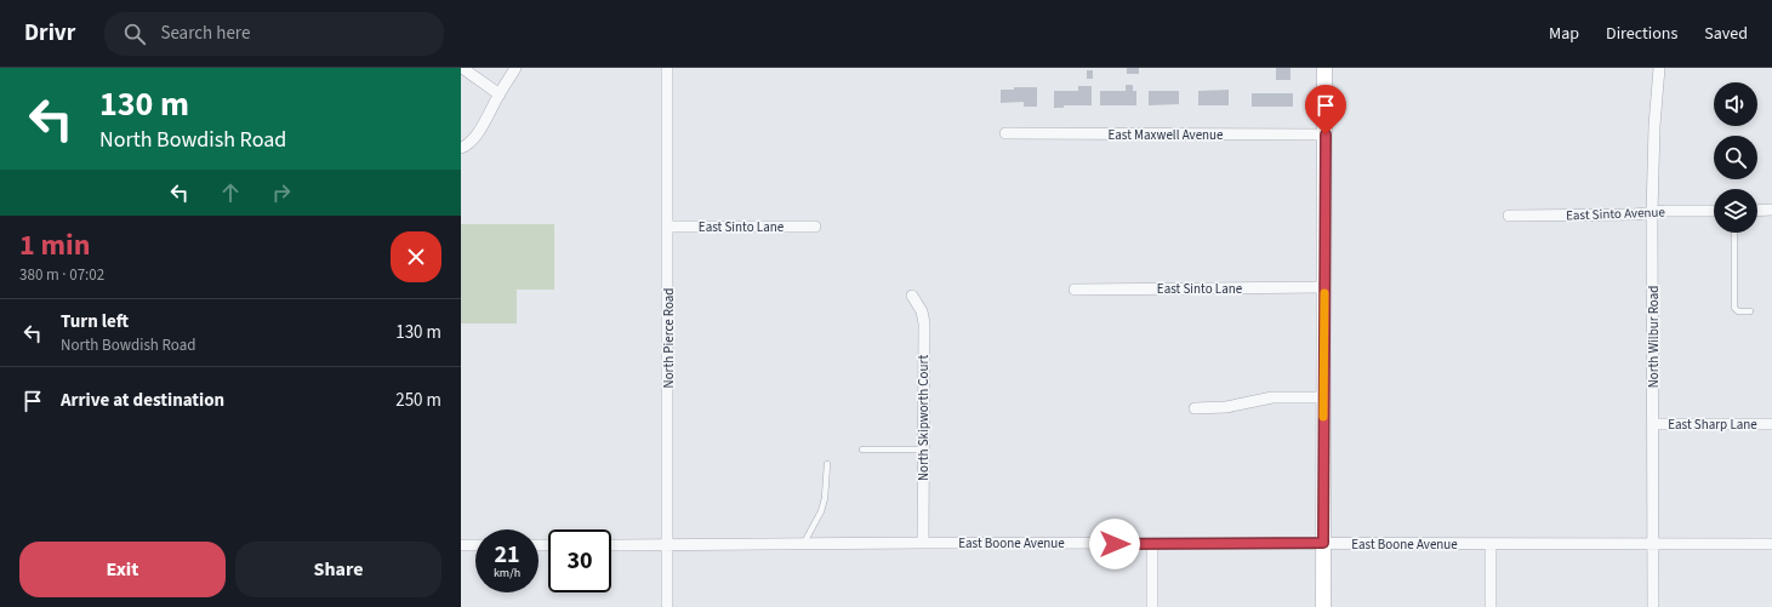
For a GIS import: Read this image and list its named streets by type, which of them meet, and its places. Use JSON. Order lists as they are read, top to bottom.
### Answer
{
  "streets": {
    "street": [
      "East Maxwell Avenue",
      "East Sinto Avenue",
      "East Sinto Lane",
      "North Wilbur Road",
      "North Pierce Road",
      "North Skipworth Court",
      "East Sharp Lane",
      "East Boone Avenue"
    ]
  },
  "crossings": [
    ["East Sinto Avenue", "North Wilbur Road"],
    ["East Sinto Lane", "North Pierce Road"],
    ["North Wilbur Road", "East Sharp Lane"],
    ["North Wilbur Road", "East Boone Avenue"],
    ["North Pierce Road", "East Boone Avenue"],
    ["North Skipworth Court", "East Boone Avenue"]
  ],
  "page": {
    "header": "Drivr",
    "search": "Search here",
    "nav": ["Map", "Directions", "Saved"],
    "turn": ["130 m", "North Bowdish Road"],
    "heading": ["1 min", "380 m · 07:02"],
    "list": [
      {
        "name": "Turn left",
        "note": "North Bowdish Road",
        "value": "130 m"
      },
      {
        "name": "Arrive at destination",
        "value": "250 m"
      }
    ],
    "speed": "21 km/h",
    "limit": "30",
    "buttons": ["Exit", "Share"]
  }
}
